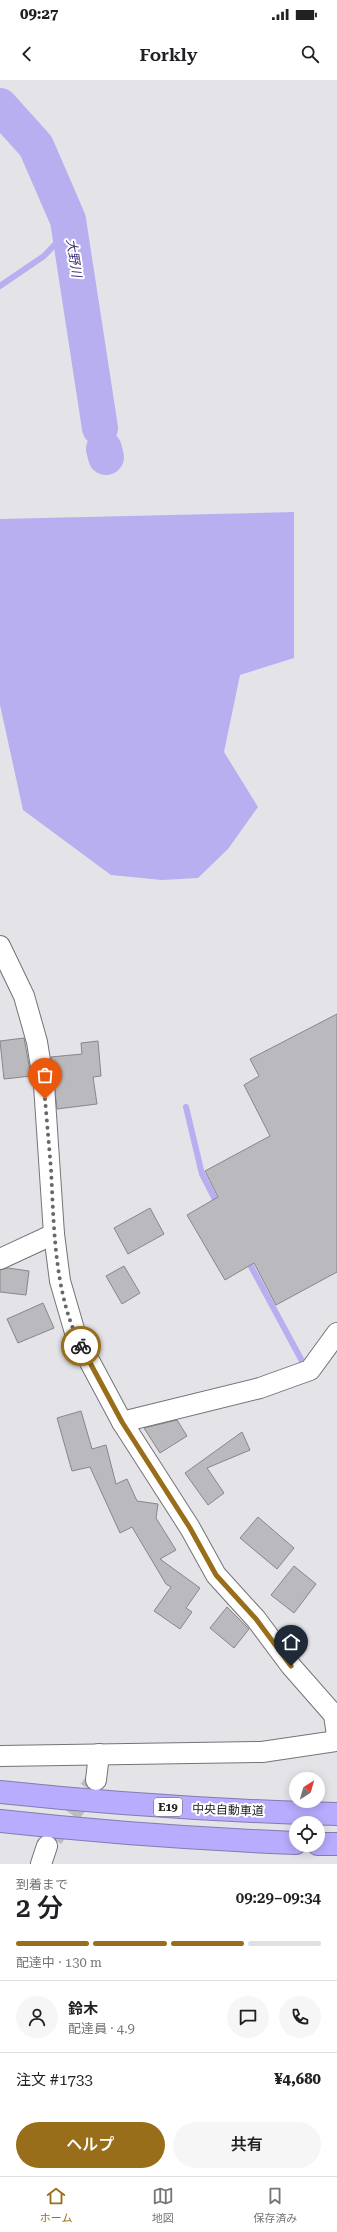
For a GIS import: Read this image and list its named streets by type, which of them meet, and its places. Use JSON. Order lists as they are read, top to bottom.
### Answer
{
  "streets": {
    "highway": ["E19", "中央自動車道"]
  },
  "water": ["大野川"],
  "north": "top right",
  "page": {
    "status": "09:27",
    "header": "Forkly",
    "heading": ["2 分", "到着まで", "09:29–09:34"],
    "panel": [
      "鈴木",
      "配達員 · 4.9",
      "注文 #1733",
      "¥4,680"
    ],
    "bar": "配達中 · 130 m",
    "buttons": ["ヘルプ", "共有"],
    "tabs": ["ホーム", "地図", "保存済み"]
  }
}
